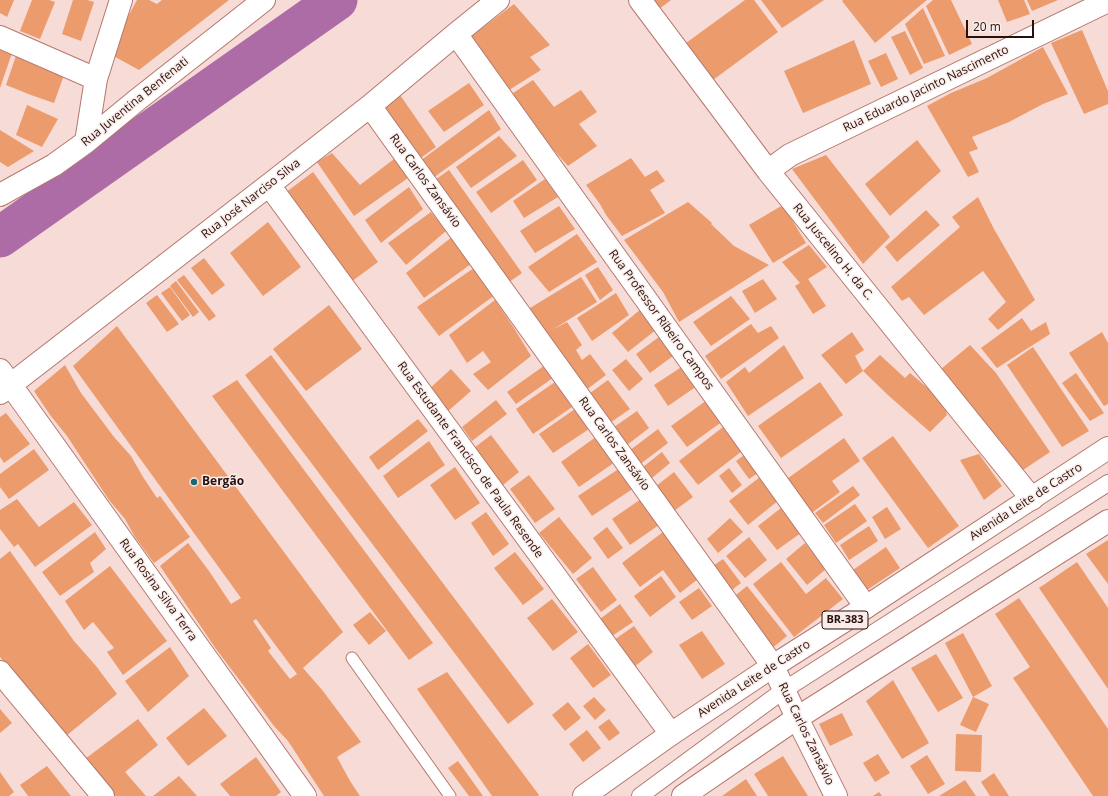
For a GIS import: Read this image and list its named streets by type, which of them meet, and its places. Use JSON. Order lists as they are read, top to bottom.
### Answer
{
  "streets": {
    "main road": [
      "Rua Eduardo Jacinto Nascimento",
      "Rua Juventina Benfenati",
      "Rua Carlos Zansávio",
      "Rua José Narciso Silva",
      "Rua Juscelino H. da C.",
      "Rua Professor Ribeiro Campos",
      "Rua Estudante Francisco de Paula Resende",
      "Avenida Leite de Castro",
      "Rua Rosina Silva Terra",
      "BR-383"
    ]
  },
  "crossings": [
    ["Rua Eduardo Jacinto Nascimento", "Rua Juscelino H. da C."],
    ["Rua Carlos Zansávio", "Rua José Narciso Silva"],
    ["Rua Carlos Zansávio", "Avenida Leite de Castro"],
    ["Rua José Narciso Silva", "Rua Professor Ribeiro Campos"],
    ["Rua José Narciso Silva", "Rua Estudante Francisco de Paula Resende"],
    ["Rua José Narciso Silva", "Rua Rosina Silva Terra"],
    ["Rua Juscelino H. da C.", "Avenida Leite de Castro"],
    ["Rua Professor Ribeiro Campos", "Avenida Leite de Castro"],
    ["Rua Estudante Francisco de Paula Resende", "Avenida Leite de Castro"]
  ],
  "places": ["Bergão"],
  "scale_bar": "20 m"
}
